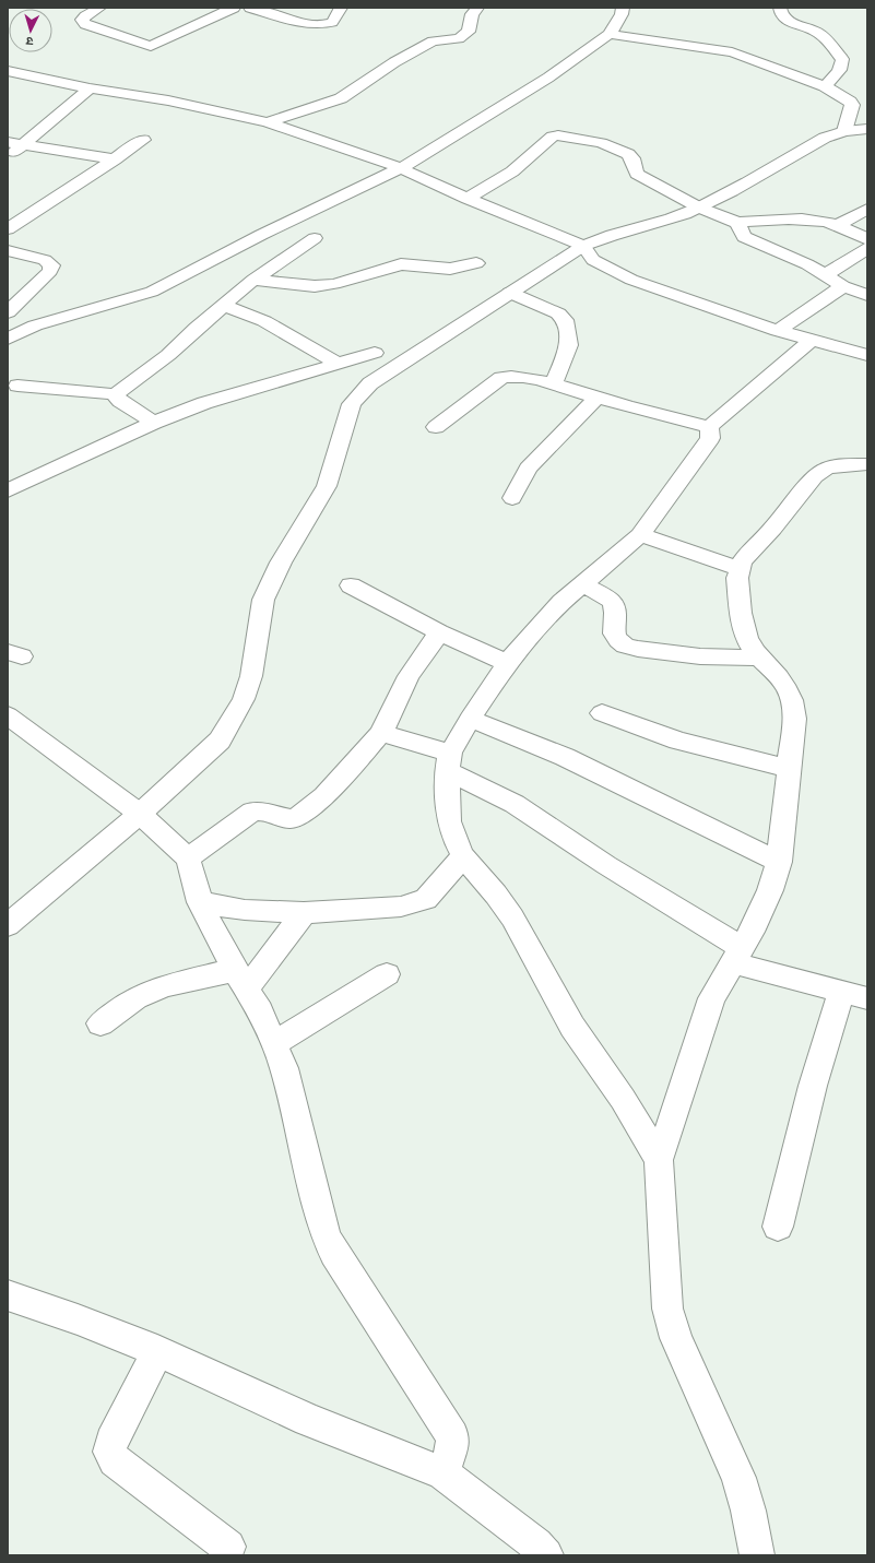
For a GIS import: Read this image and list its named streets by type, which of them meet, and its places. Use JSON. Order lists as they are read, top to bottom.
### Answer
{
  "north": "bottom"
}
